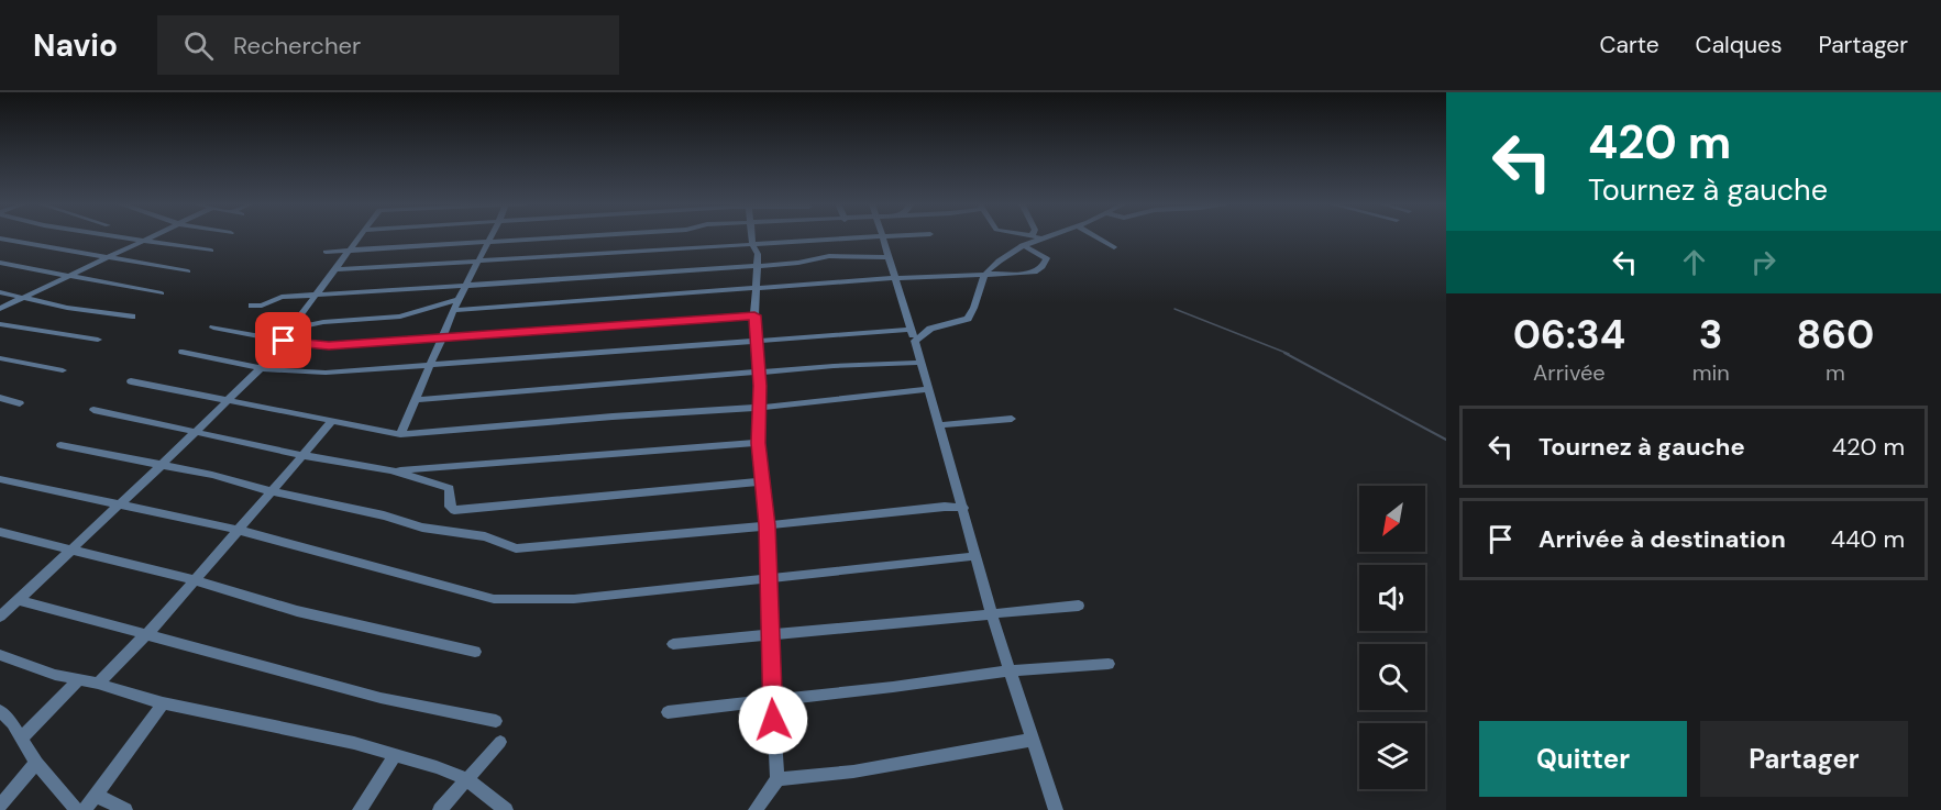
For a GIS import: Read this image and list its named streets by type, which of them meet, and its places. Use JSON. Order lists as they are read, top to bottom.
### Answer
{
  "north": "bottom left",
  "page": {
    "header": "Navio",
    "search": "Rechercher",
    "nav": ["Carte", "Calques", "Partager"],
    "turn": ["420 m", "Tournez à gauche"],
    "eta": [
      "06:34",
      "Arrivée",
      "3",
      "min",
      "860",
      "m"
    ],
    "list": [
      {
        "name": "Tournez à gauche",
        "value": "420 m"
      },
      {
        "name": "Arrivée à destination",
        "value": "440 m"
      }
    ],
    "buttons": ["Quitter", "Partager"]
  }
}
